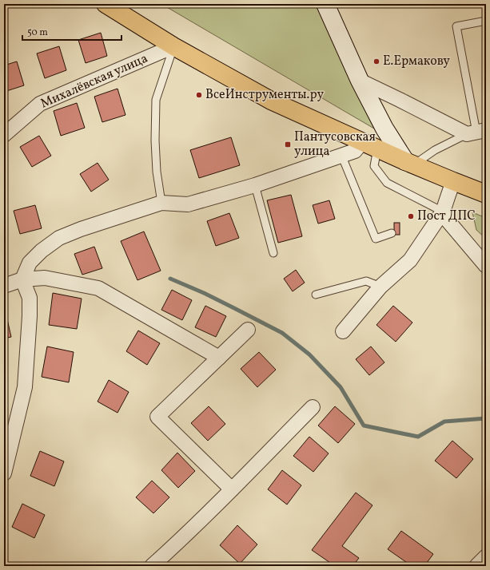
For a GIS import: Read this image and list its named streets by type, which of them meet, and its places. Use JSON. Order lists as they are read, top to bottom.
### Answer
{
  "streets": {
    "street": ["Михалёвская улица"]
  },
  "places": {
    "other": ["Е.Ермакову", "ВсеИнструменты.ру", "Пост ДПС"],
    "transit": ["Пантусовская улица"]
  },
  "scale_bar": "50 m"
}
